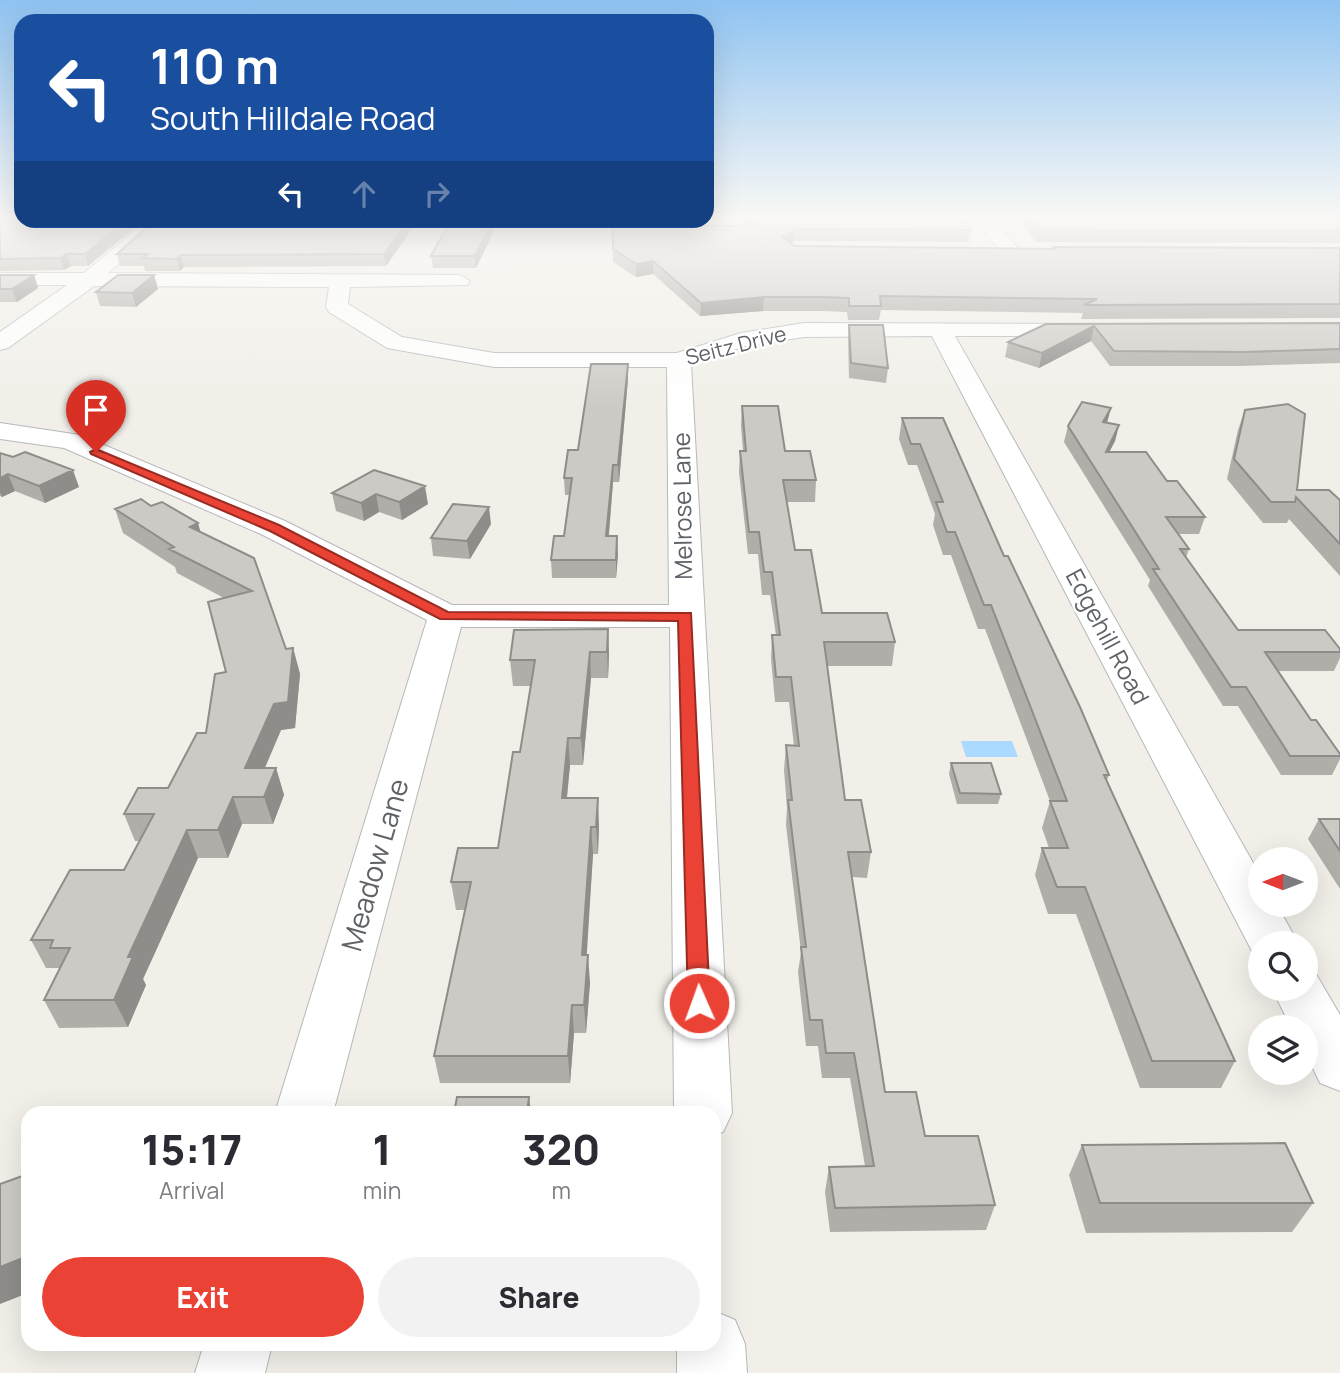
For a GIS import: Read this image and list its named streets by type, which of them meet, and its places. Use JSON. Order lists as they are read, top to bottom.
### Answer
{
  "streets": {
    "street": [
      "Seitz Drive",
      "Melrose Lane",
      "Edgehill Road",
      "Meadow Lane"
    ]
  },
  "crossings": [
    ["Seitz Drive", "Melrose Lane"],
    ["Seitz Drive", "Edgehill Road"]
  ],
  "north": "left",
  "page": {
    "turn": ["110 m", "South Hilldale Road"],
    "eta": [
      "15:17",
      "Arrival",
      "1",
      "min",
      "320",
      "m"
    ],
    "buttons": ["Exit", "Share"]
  }
}
